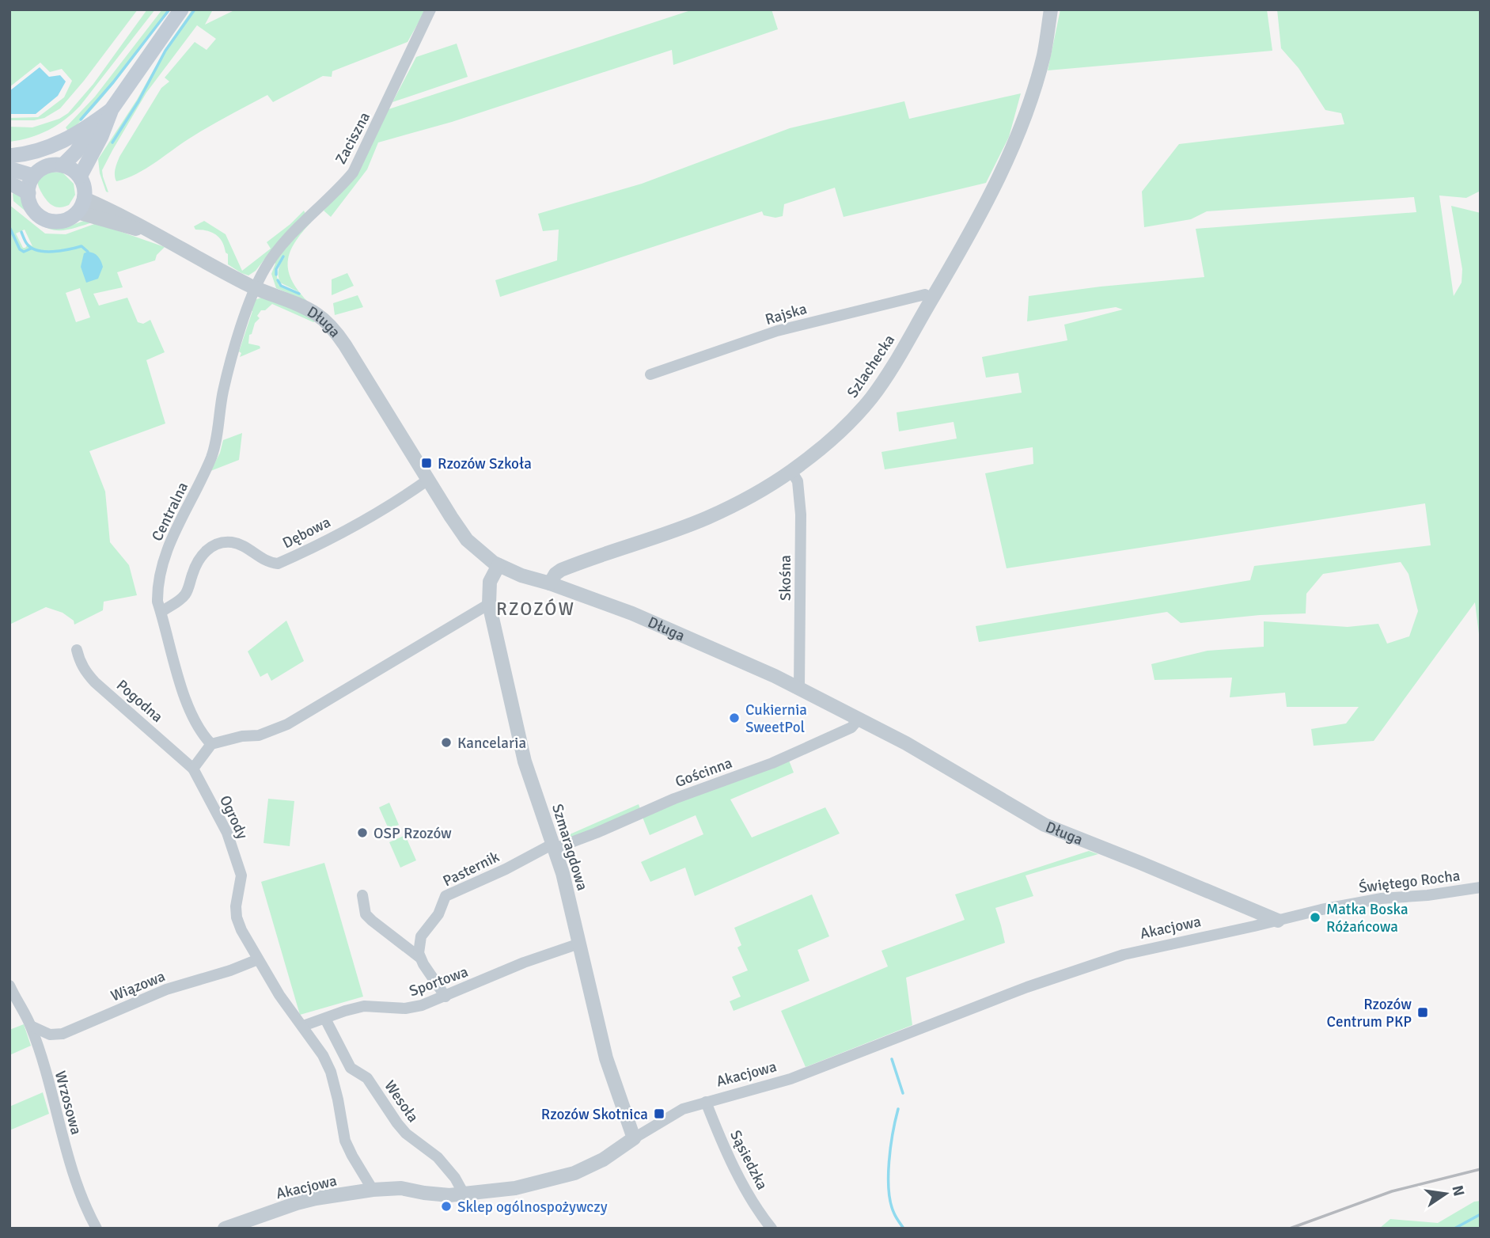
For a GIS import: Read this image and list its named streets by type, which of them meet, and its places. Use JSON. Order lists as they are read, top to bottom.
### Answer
{
  "streets": {
    "street": [
      "Zaciszna",
      "Rajska",
      "Długa",
      "Szlachecka",
      "Centralna",
      "Dębowa",
      "Skośna",
      "Pogodna",
      "Gościnna",
      "Ogrody",
      "Szmaragdowa",
      "Pasternik",
      "Świętego Rocha",
      "Akacjowa",
      "Sportowa",
      "Wiązowa",
      "Wesoła",
      "Wrzosowa",
      "Sąsiedzka"
    ]
  },
  "crossings": [
    ["Zaciszna", "Długa"],
    ["Zaciszna", "Centralna"],
    ["Rajska", "Szlachecka"],
    ["Długa", "Szlachecka"],
    ["Długa", "Centralna"],
    ["Długa", "Dębowa"],
    ["Długa", "Skośna"],
    ["Długa", "Gościnna"],
    ["Długa", "Szmaragdowa"],
    ["Długa", "Świętego Rocha"],
    ["Długa", "Akacjowa"],
    ["Szlachecka", "Skośna"],
    ["Centralna", "Dębowa"],
    ["Pogodna", "Ogrody"],
    ["Gościnna", "Szmaragdowa"],
    ["Gościnna", "Pasternik"],
    ["Ogrody", "Akacjowa"],
    ["Ogrody", "Sportowa"],
    ["Ogrody", "Wiązowa"],
    ["Szmaragdowa", "Pasternik"],
    ["Szmaragdowa", "Akacjowa"],
    ["Szmaragdowa", "Sportowa"],
    ["Świętego Rocha", "Akacjowa"],
    ["Akacjowa", "Wesoła"],
    ["Akacjowa", "Sąsiedzka"],
    ["Sportowa", "Wesoła"],
    ["Wiązowa", "Wrzosowa"]
  ],
  "districts": ["RZOZÓW"],
  "places": {
    "transit": ["Rzozów Szkoła", "Rzozów Centrum PKP", "Rzozów Skotnica"],
    "other": [
      "Cukiernia SweetPol",
      "Kancelaria",
      "OSP Rzozów",
      "Matka Boska Różańcowa",
      "Sklep ogólnospożywczy"
    ]
  },
  "north": "right"
}
